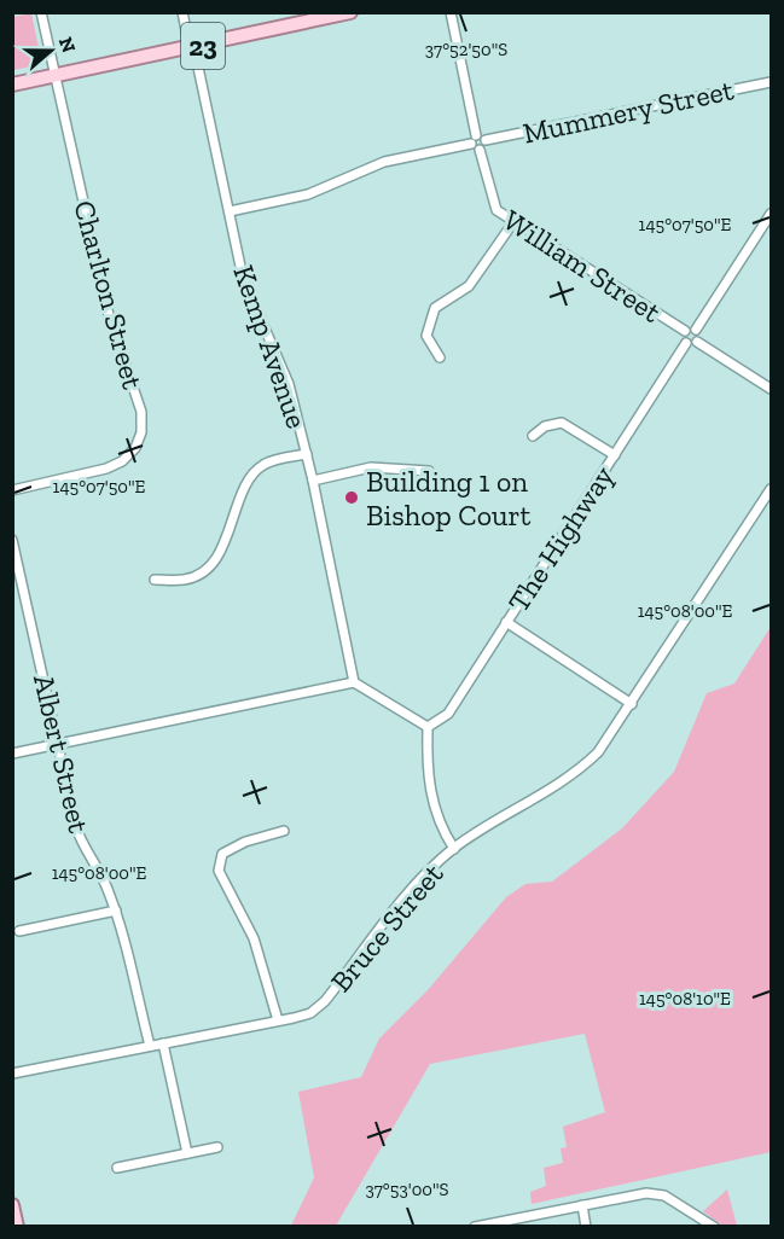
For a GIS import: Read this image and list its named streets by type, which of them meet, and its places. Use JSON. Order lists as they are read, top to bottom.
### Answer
{
  "streets": {
    "main road": ["23"],
    "street": [
      "Mummery Street",
      "William Street",
      "Charlton Street",
      "Kemp Avenue",
      "The Highway",
      "Albert Street",
      "Bruce Street"
    ]
  },
  "crossings": [
    ["23", "Charlton Street"],
    ["23", "Kemp Avenue"],
    ["Albert Street", "Bruce Street"]
  ],
  "places": ["Building 1 on Bishop Court"],
  "north": "right",
  "coordinates": [
    "37°52'50\"S",
    "145°07'50\"E",
    "145°08'00\"E",
    "145°08'10\"E",
    "37°53'00\"S"
  ]
}
